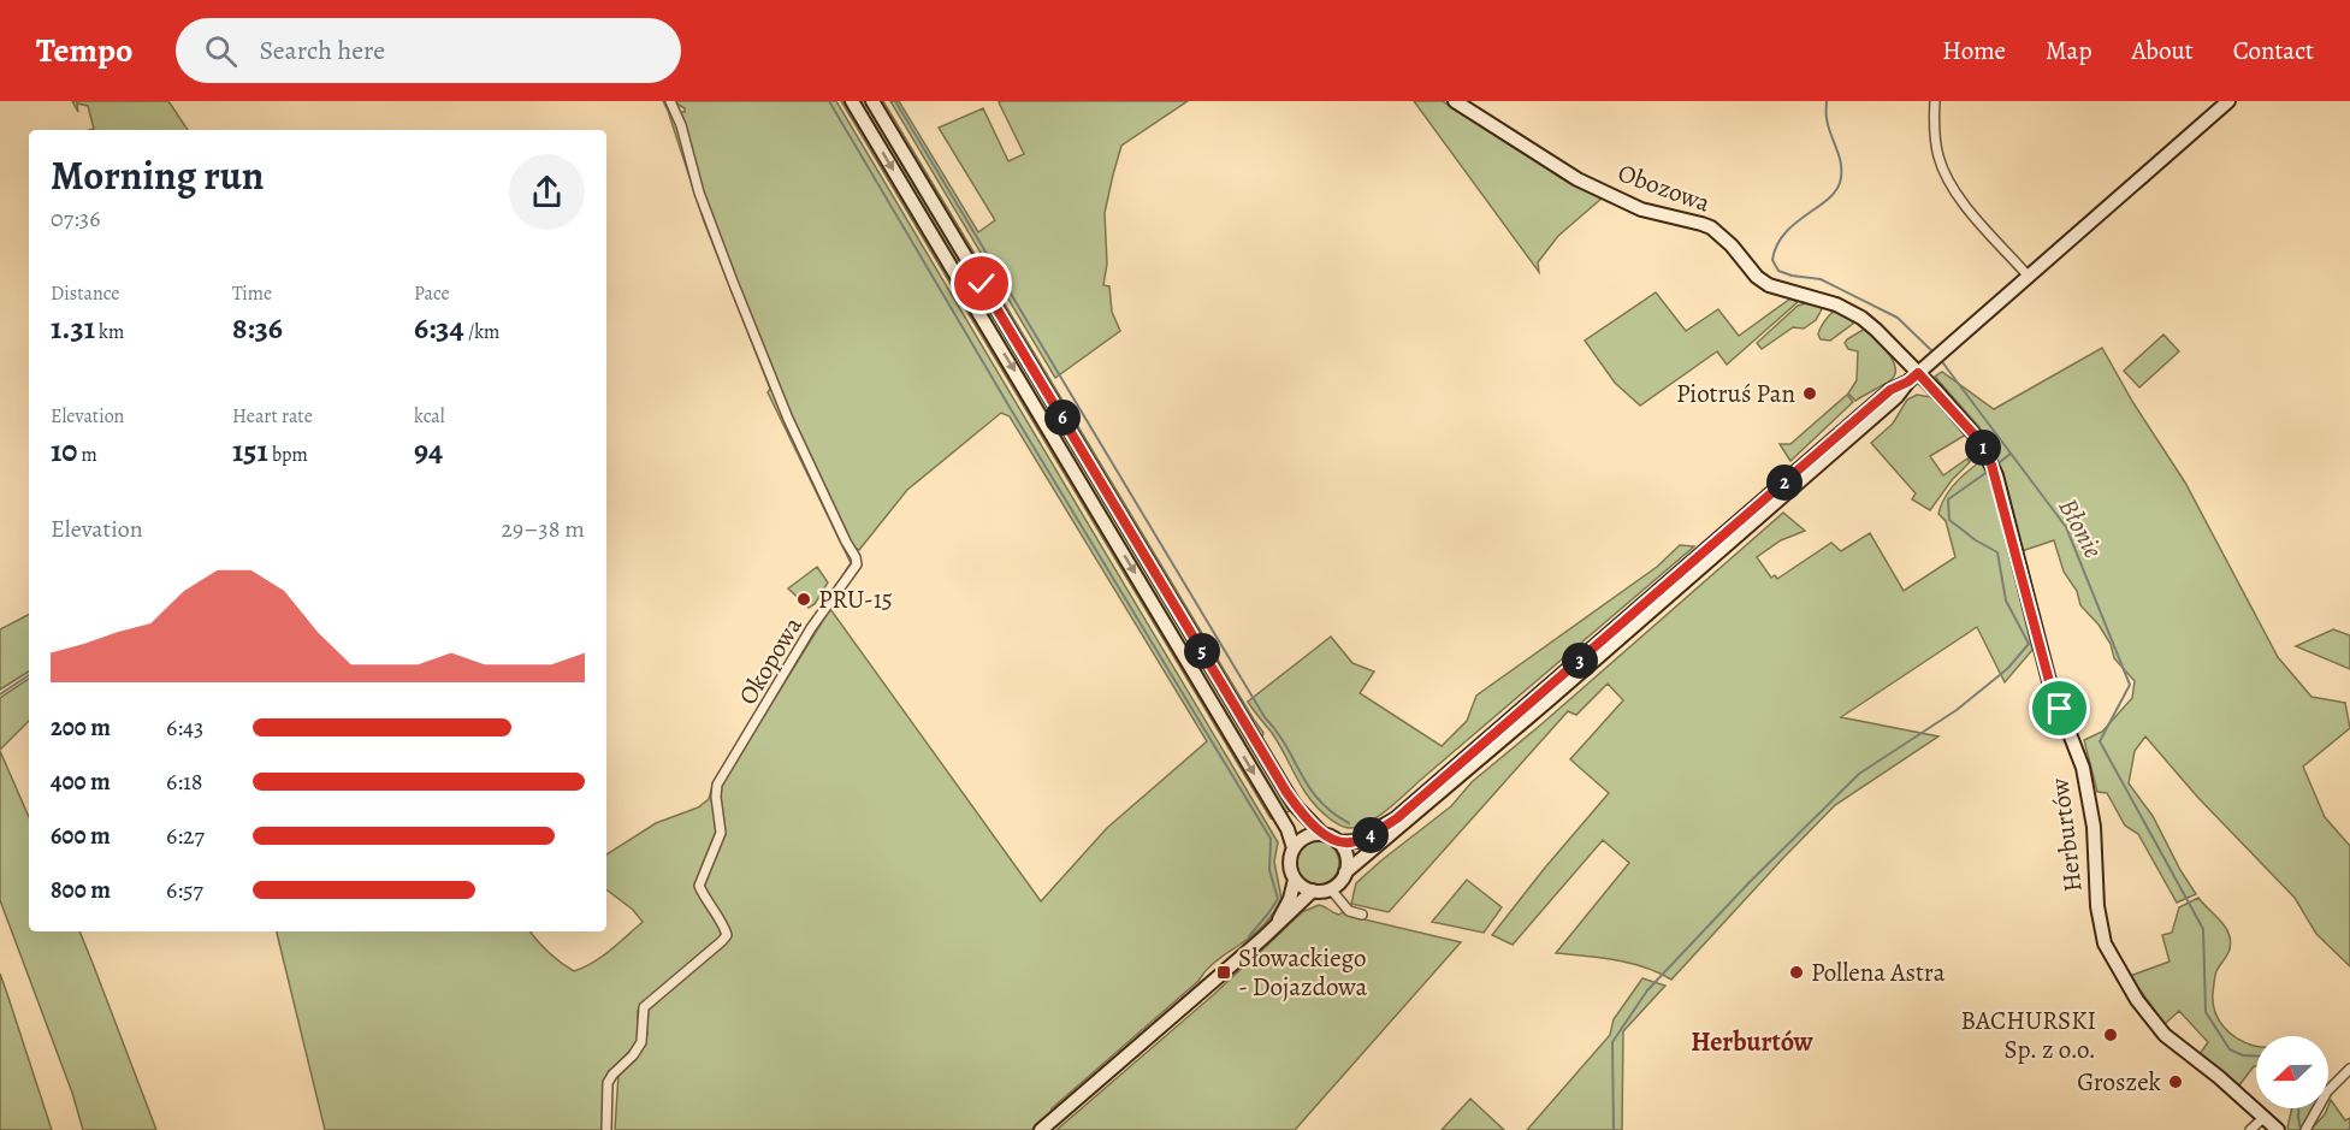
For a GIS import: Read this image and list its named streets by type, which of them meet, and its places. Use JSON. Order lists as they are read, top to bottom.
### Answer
{
  "streets": {
    "main road": ["Obozowa", "Herburtów"],
    "street": ["Okopowa"]
  },
  "crossings": [
    ["Obozowa", "Herburtów"]
  ],
  "districts": ["Herburtów"],
  "water": ["Błonie"],
  "places": {
    "other": [
      "Piotruś Pan",
      "PRU-15",
      "Pollena Astra",
      "BACHURSKI Sp. z o.o.",
      "Groszek"
    ],
    "transit": ["Słowackiego - Dojazdowa"]
  },
  "north": "left",
  "page": {
    "header": "Tempo",
    "search": "Search here",
    "nav": [
      "Home",
      "Map",
      "About",
      "Contact"
    ],
    "heading": ["Morning run", "07:36"],
    "stats": [
      ["Distance", "1.31 km"],
      ["Time", "8:36"],
      ["Pace", "6:34 /km"],
      ["Elevation", "10 m"],
      ["Heart rate", "151 bpm"],
      ["kcal", "94"]
    ],
    "pins": [
      "6",
      "1",
      "2",
      "5",
      "3",
      "4"
    ],
    "chart": ["Elevation", "29–38 m"],
    "list": [
      {
        "name": "200 m",
        "note": "6:43"
      },
      {
        "name": "400 m",
        "note": "6:18"
      },
      {
        "name": "600 m",
        "note": "6:27"
      },
      {
        "name": "800 m",
        "note": "6:57"
      }
    ]
  }
}
